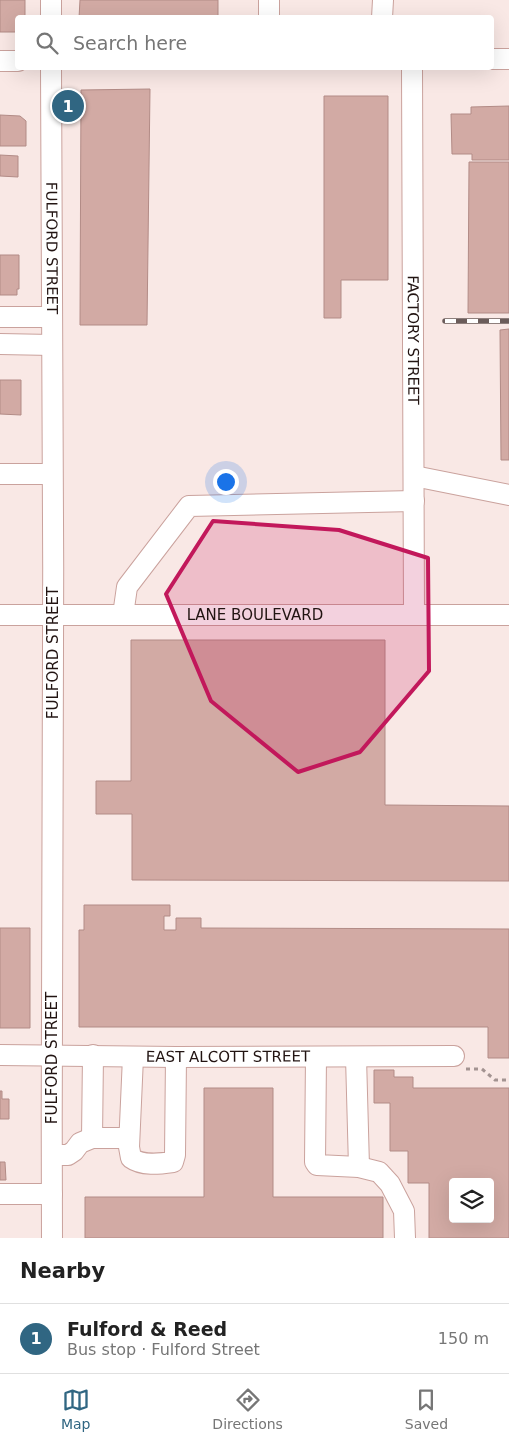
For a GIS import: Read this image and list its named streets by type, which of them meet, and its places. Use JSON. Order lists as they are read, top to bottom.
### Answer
{
  "streets": {
    "street": [
      "FULFORD STREET",
      "FACTORY STREET",
      "LANE BOULEVARD",
      "EAST ALCOTT STREET"
    ]
  },
  "crossings": [
    ["FULFORD STREET", "LANE BOULEVARD"],
    ["FULFORD STREET", "EAST ALCOTT STREET"],
    ["FACTORY STREET", "LANE BOULEVARD"]
  ],
  "page": {
    "search": "Search here",
    "pins": "1",
    "heading": "Nearby",
    "list": [
      {
        "mark": "1",
        "name": "Fulford & Reed",
        "note": "Bus stop · Fulford Street",
        "value": "150 m"
      }
    ],
    "nav": ["Map", "Directions", "Saved"]
  }
}
